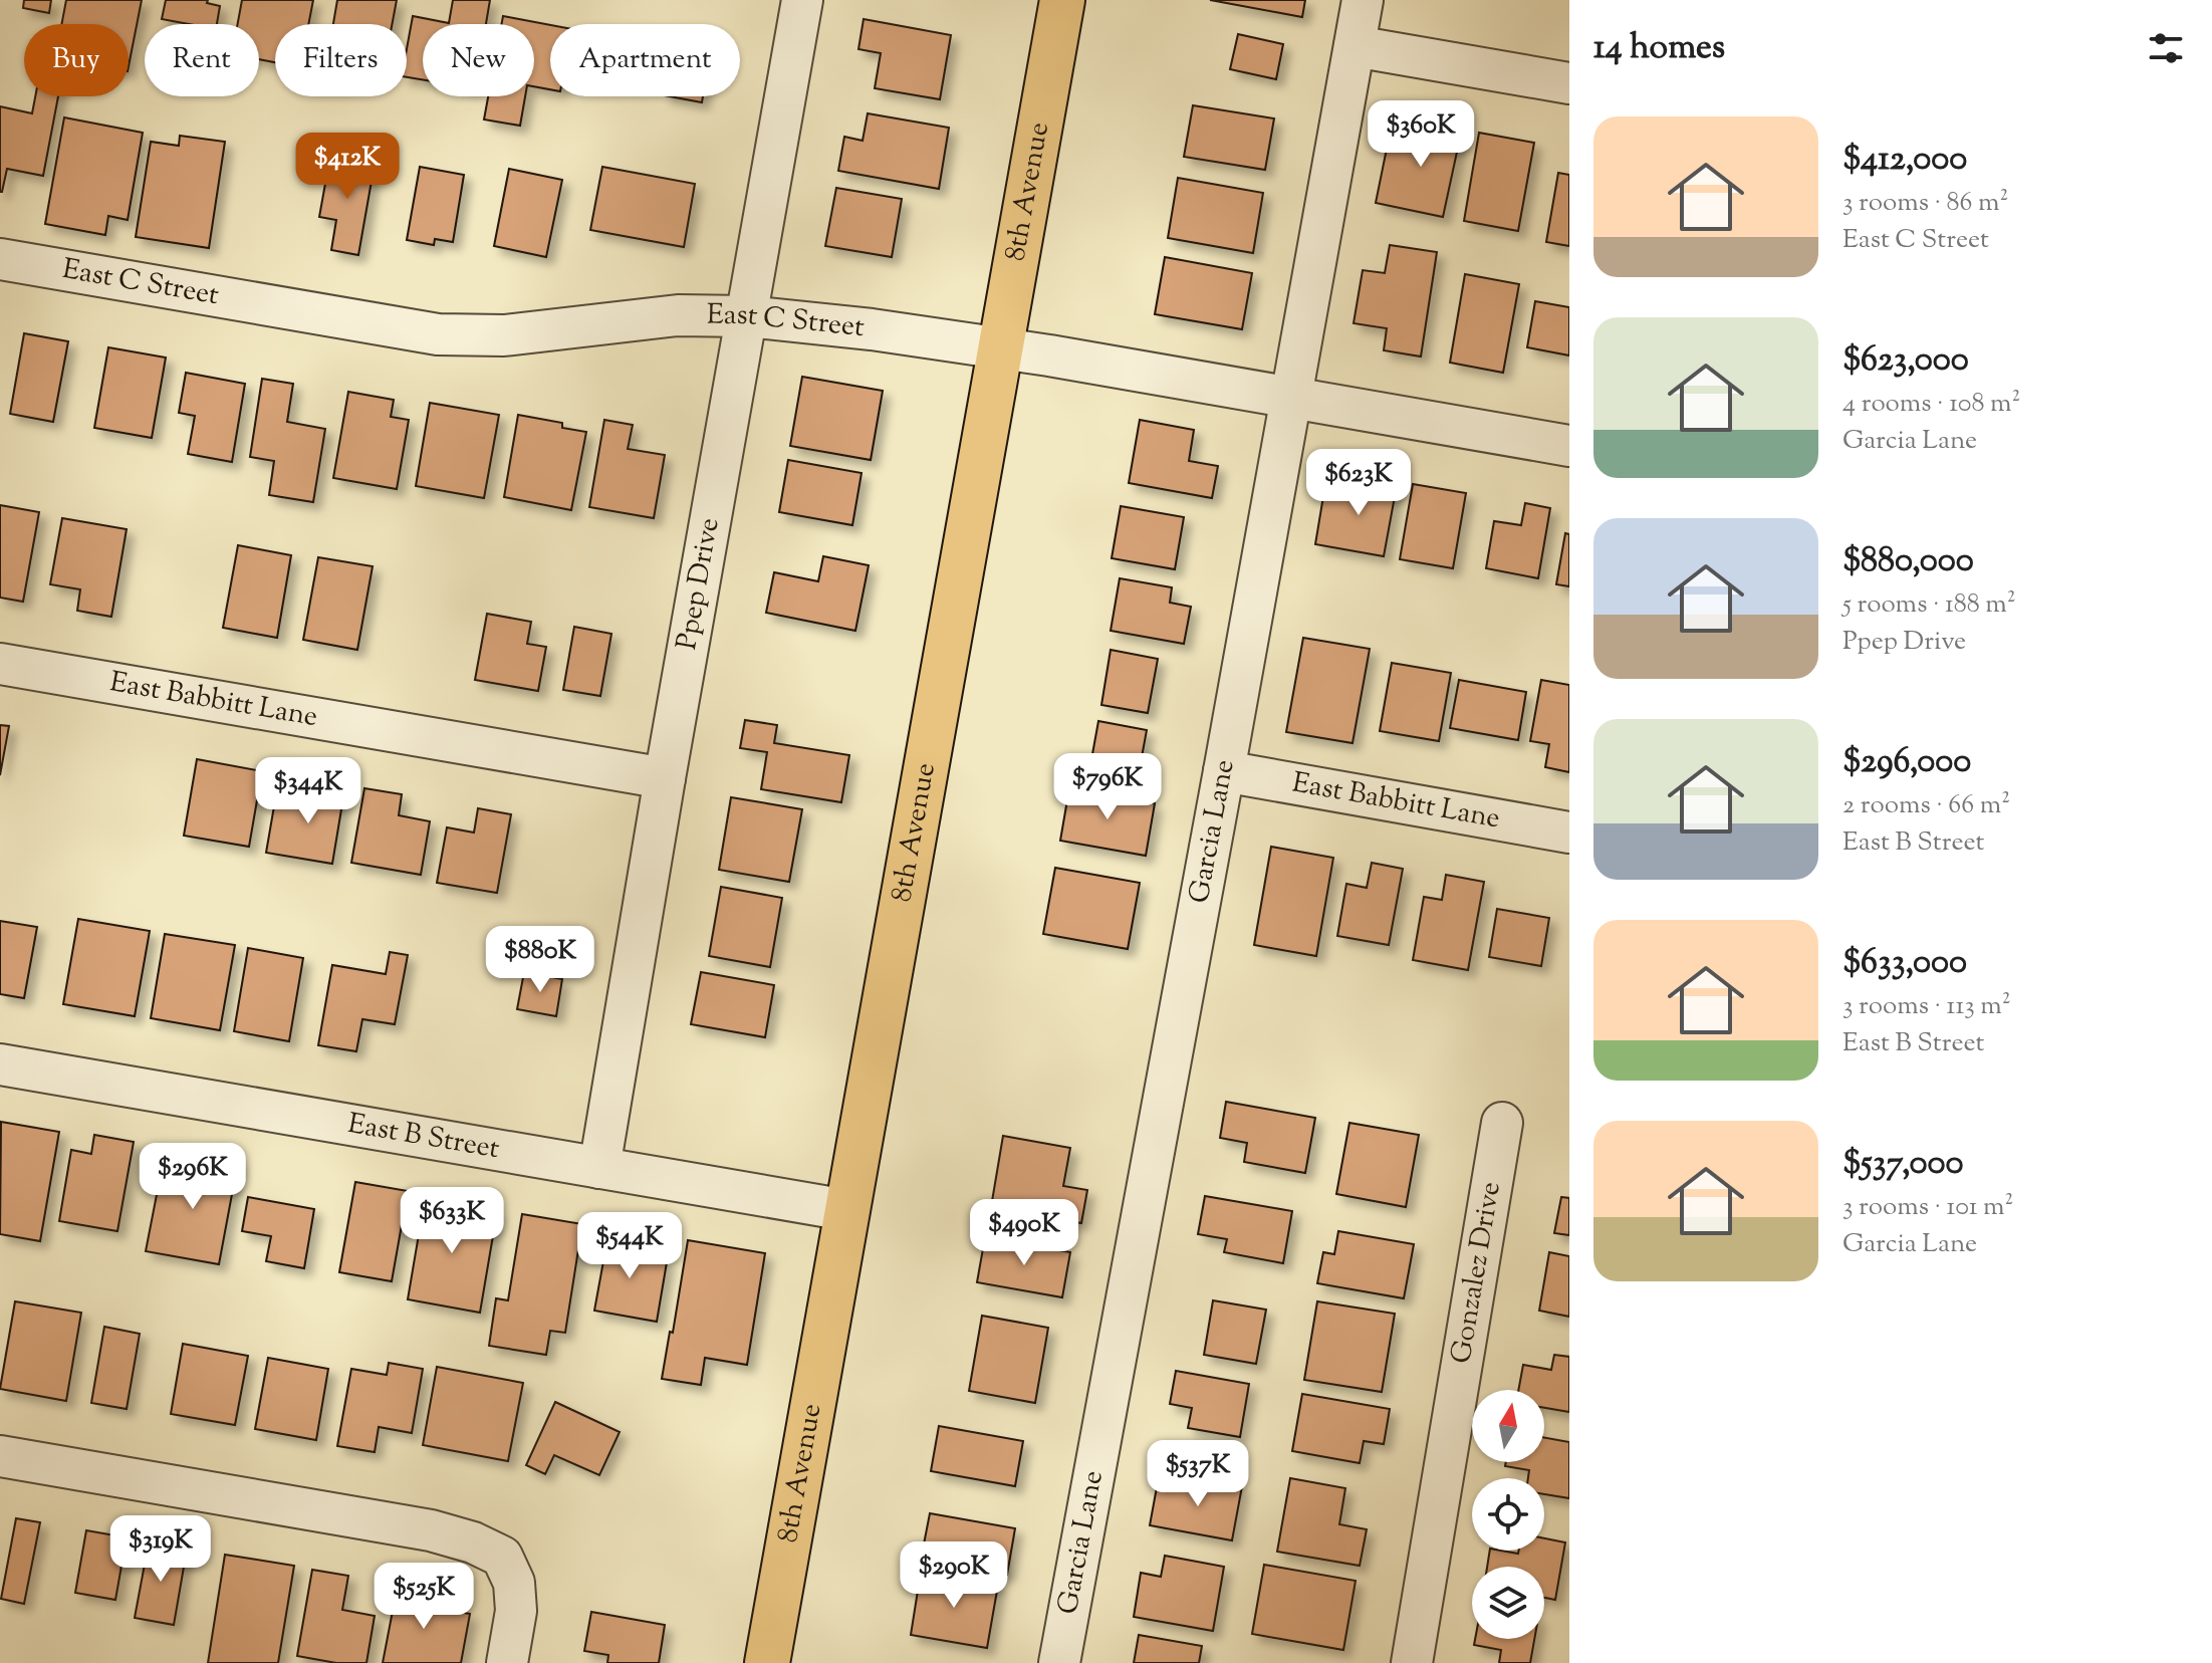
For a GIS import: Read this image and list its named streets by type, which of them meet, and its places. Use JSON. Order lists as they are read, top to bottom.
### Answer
{
  "streets": {
    "main road": ["8th Avenue"],
    "street": [
      "East C Street",
      "Ppep Drive",
      "East Babbitt Lane",
      "Garcia Lane",
      "East B Street",
      "Gonzalez Drive"
    ]
  },
  "crossings": [
    ["8th Avenue", "East C Street"],
    ["8th Avenue", "East B Street"],
    ["East C Street", "Ppep Drive"],
    ["East C Street", "Garcia Lane"],
    ["Ppep Drive", "East Babbitt Lane"],
    ["Ppep Drive", "East B Street"],
    ["East Babbitt Lane", "Garcia Lane"]
  ],
  "north": "top",
  "page": {
    "heading": "14 homes",
    "chip": [
      "Buy",
      "Rent",
      "Filters",
      "New",
      "Apartment"
    ],
    "list": [
      {
        "name": "$412,000",
        "note": "3 rooms · 86 m² · East C Street"
      },
      {
        "name": "$623,000",
        "note": "4 rooms · 108 m² · Garcia Lane"
      },
      {
        "name": "$880,000",
        "note": "5 rooms · 188 m² · Ppep Drive"
      },
      {
        "name": "$296,000",
        "note": "2 rooms · 66 m² · East B Street"
      },
      {
        "name": "$633,000",
        "note": "3 rooms · 113 m² · East B Street"
      },
      {
        "name": "$537,000",
        "note": "3 rooms · 101 m² · Garcia Lane"
      }
    ],
    "price": [
      "$360K",
      "$412K",
      "$623K",
      "$796K",
      "$344K",
      "$880K",
      "$296K",
      "$633K",
      "$490K",
      "$544K",
      "$537K",
      "$319K",
      "$290K",
      "$525K"
    ]
  }
}
